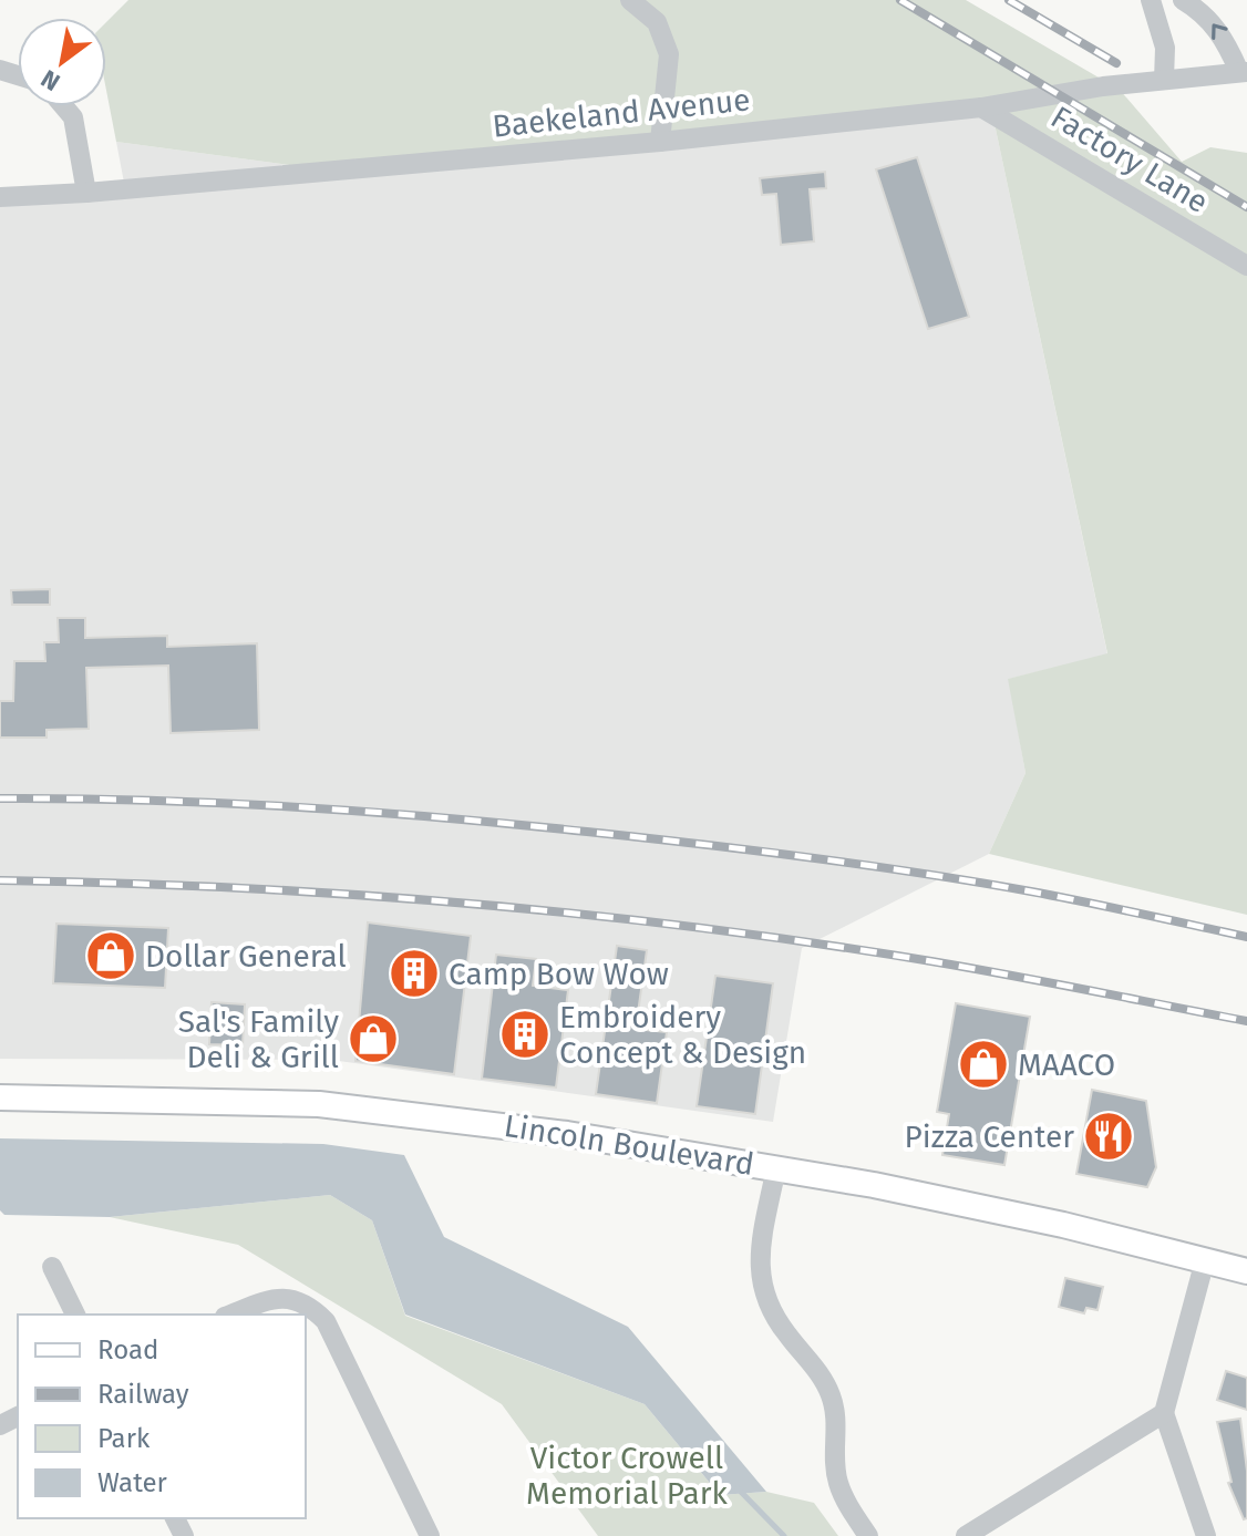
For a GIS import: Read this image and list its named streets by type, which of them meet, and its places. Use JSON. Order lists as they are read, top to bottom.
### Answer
{
  "streets": {
    "main road": ["Lincoln Boulevard"],
    "street": ["Baekeland Avenue", "Factory Lane"]
  },
  "crossings": [
    ["Baekeland Avenue", "Factory Lane"]
  ],
  "parks": ["Victor Crowell Memorial Park"],
  "places": {
    "shop": ["Dollar General", "Sal's Family Deli & Grill", "MAACO"],
    "building": ["Camp Bow Wow", "Embroidery Concept & Design"],
    "restaurant": ["Pizza Center"]
  },
  "legend": [
    "Road",
    "Railway",
    "Park",
    "Water"
  ],
  "north": "bottom left"
}
